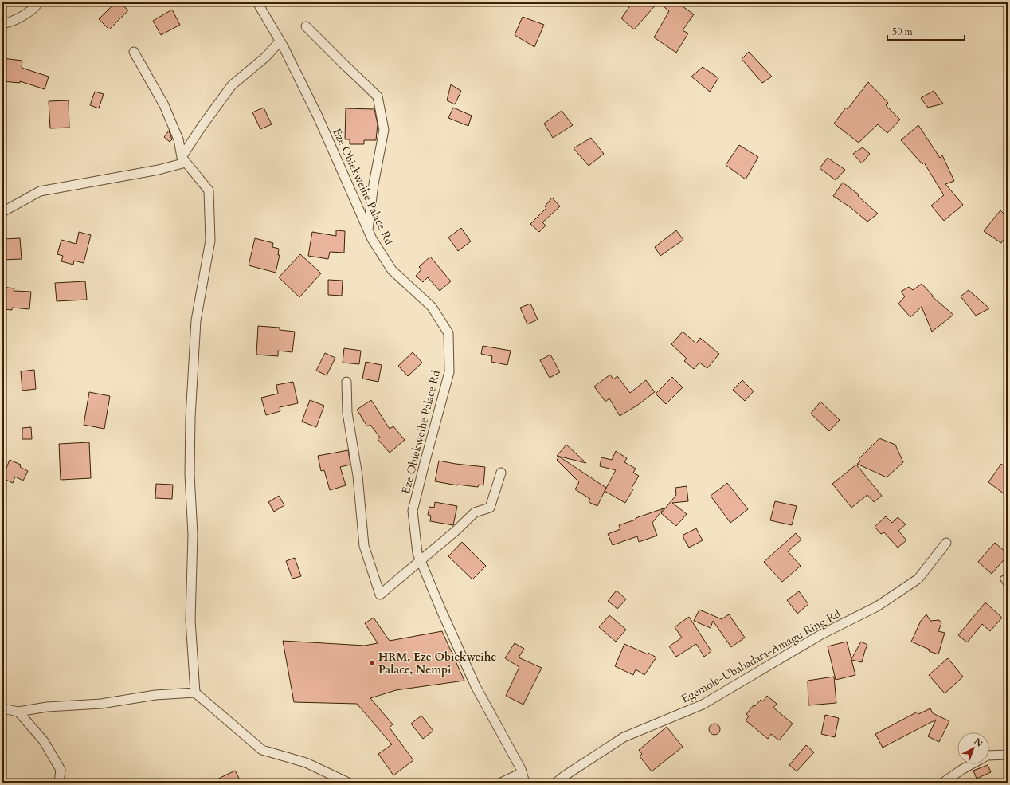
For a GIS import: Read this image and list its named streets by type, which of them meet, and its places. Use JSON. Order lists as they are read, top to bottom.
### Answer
{
  "streets": {
    "street": ["Eze Obiekweihe Palace Rd", "Egemole-Ubahadara-Amagu Ring Rd"]
  },
  "places": ["HRM, Eze Obiekweihe Palace, Nempi"],
  "scale_bar": "50 m",
  "north": "top right"
}
